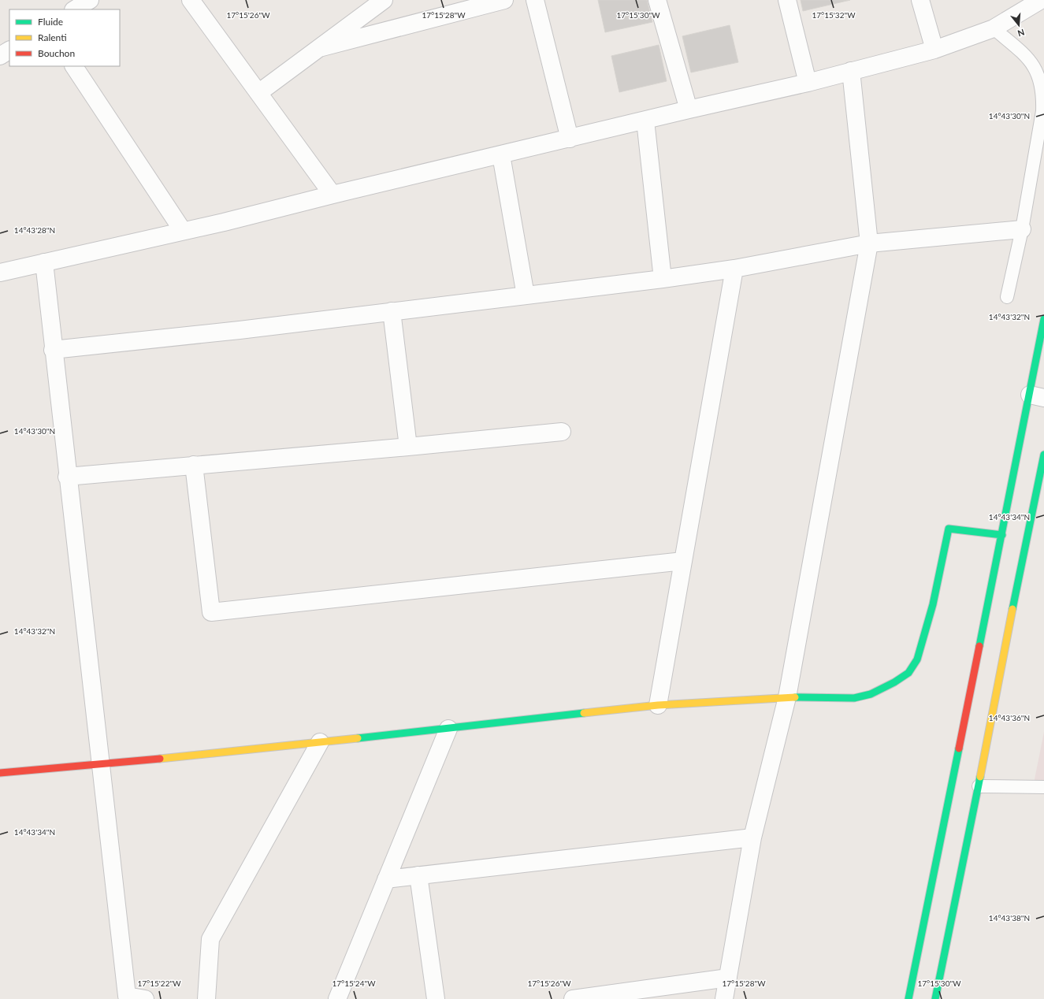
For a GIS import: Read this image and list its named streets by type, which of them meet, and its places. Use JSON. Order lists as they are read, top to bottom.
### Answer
{
  "legend": ["Fluide", "Ralenti", "Bouchon"],
  "north": "bottom",
  "coordinates": [
    "17°15'26\"W",
    "17°15'28\"W",
    "17°15'30\"W",
    "17°15'32\"W",
    "14°43'30\"N",
    "14°43'28\"N",
    "14°43'32\"N",
    "14°43'34\"N",
    "14°43'36\"N",
    "14°43'38\"N",
    "17°15'22\"W",
    "17°15'24\"W"
  ]
}
